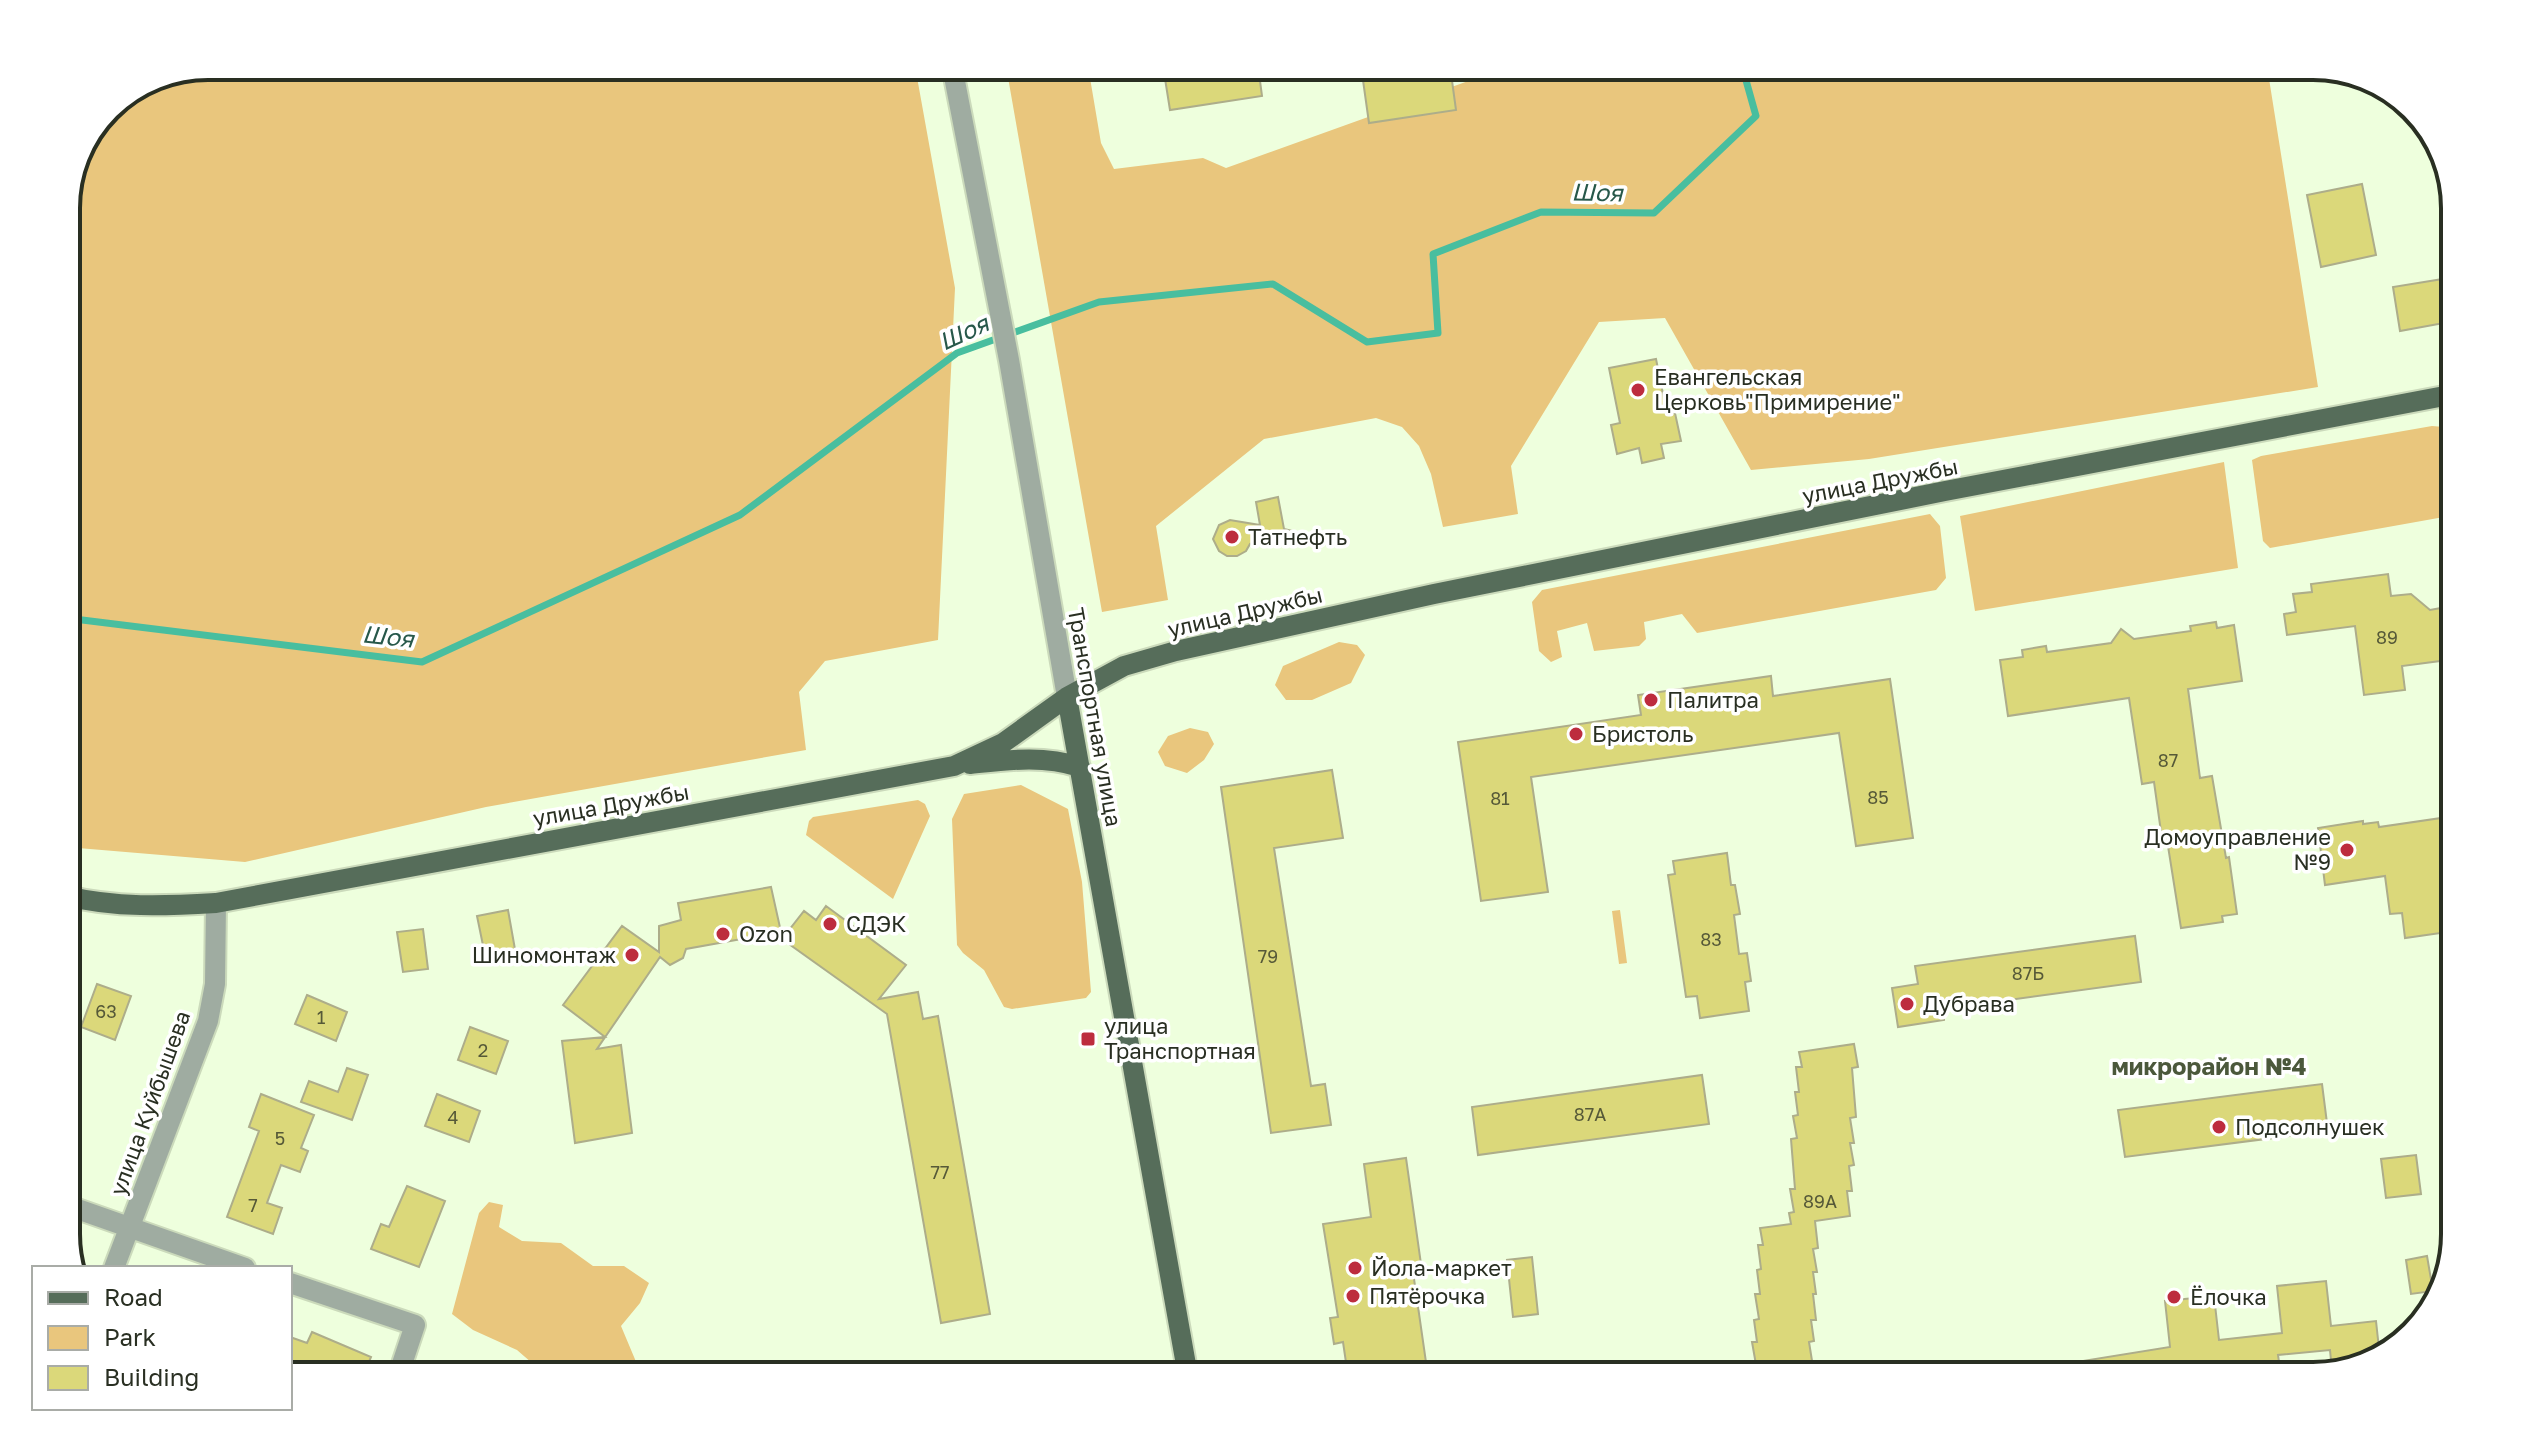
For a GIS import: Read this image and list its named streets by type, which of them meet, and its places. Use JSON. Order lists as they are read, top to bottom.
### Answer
{
  "streets": {
    "main road": ["улица Дружбы", "Транспортная улица"],
    "street": ["улица Куйбышева"]
  },
  "crossings": [
    ["улица Дружбы", "Транспортная улица"],
    ["улица Дружбы", "улица Куйбышева"]
  ],
  "districts": ["микрорайон №4"],
  "water": ["Шоя"],
  "places": {
    "other": [
      "Евангельская Церковь\"Примирение\"",
      "Татнефть",
      "Палитра",
      "Бристоль",
      "Домоуправление №9",
      "СДЭК",
      "Ozon",
      "Шиномонтаж",
      "Дубрава",
      "Подсолнушек",
      "Йола-маркет",
      "Пятёрочка",
      "Ёлочка"
    ],
    "transit": ["улица Транспортная"]
  },
  "house_numbers": [
    "89",
    "87",
    "85",
    "81",
    "83",
    "79",
    "87Б",
    "63",
    "1",
    "2",
    "87А",
    "4",
    "5",
    "77",
    "89А",
    "7"
  ],
  "legend": ["Road", "Park", "Building"]
}
